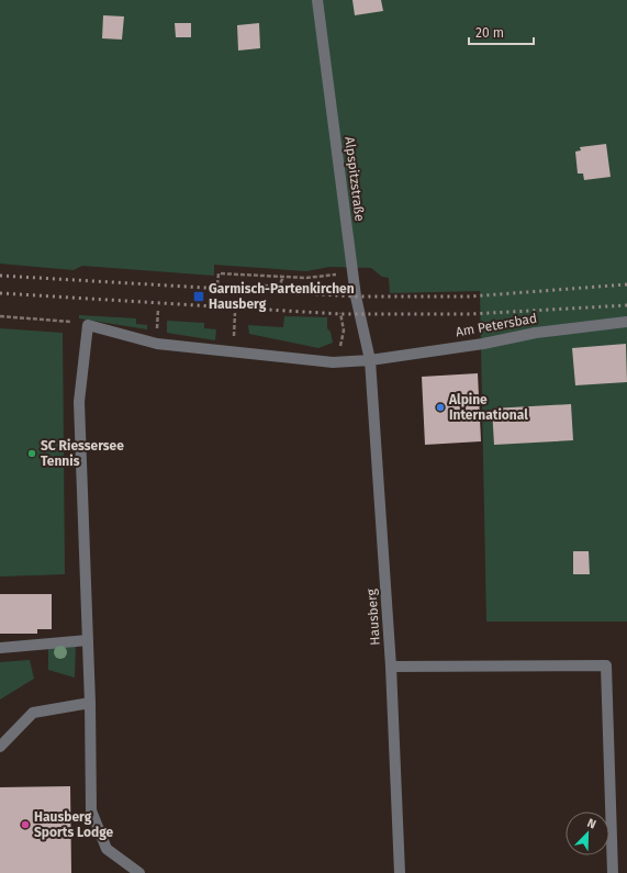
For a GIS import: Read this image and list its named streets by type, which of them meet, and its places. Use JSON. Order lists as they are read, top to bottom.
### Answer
{
  "streets": {
    "street": ["Alpspitzstraße", "Am Petersbad", "Hausberg"]
  },
  "crossings": [
    ["Alpspitzstraße", "Am Petersbad"],
    ["Alpspitzstraße", "Hausberg"],
    ["Am Petersbad", "Hausberg"]
  ],
  "places": {
    "transit": ["Garmisch-Partenkirchen Hausberg"],
    "other": ["Alpine International", "SC Riessersee Tennis", "Hausberg Sports Lodge"]
  },
  "scale_bar": "20 m",
  "north": "top right"
}
